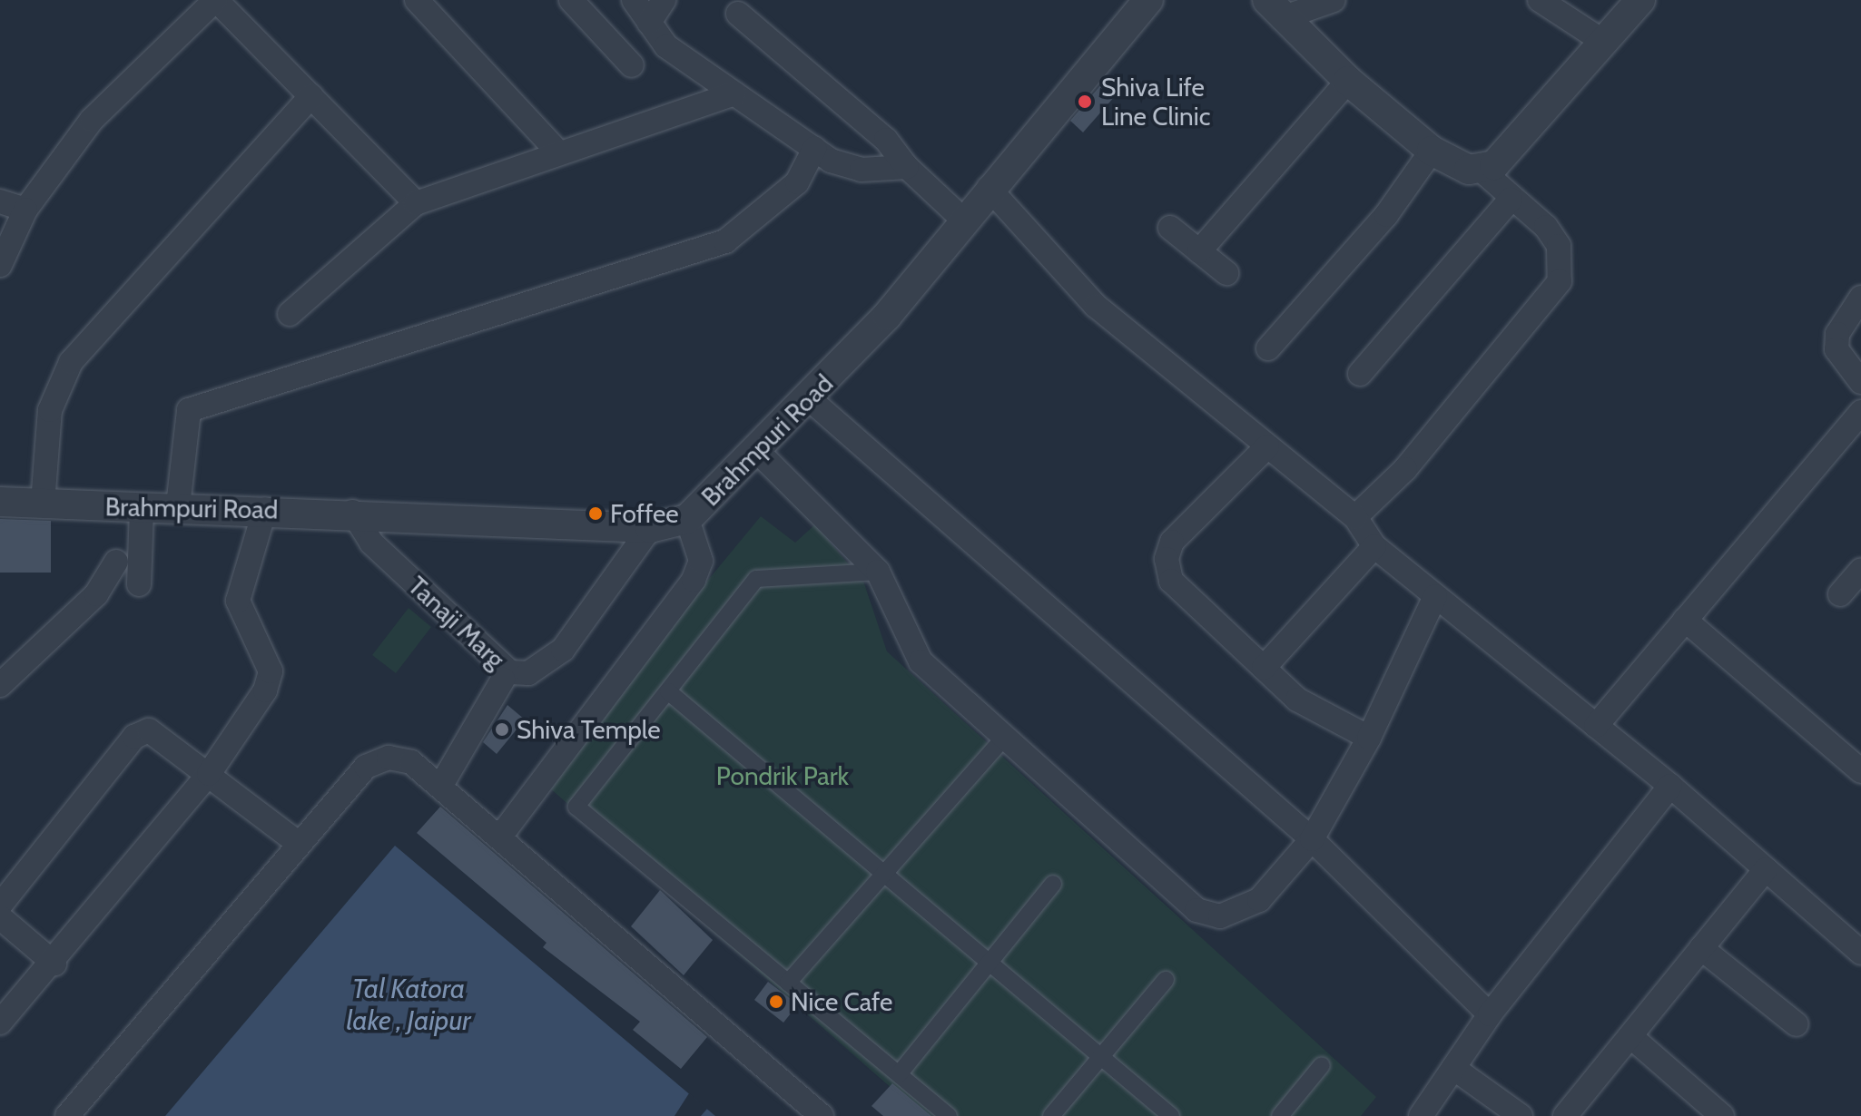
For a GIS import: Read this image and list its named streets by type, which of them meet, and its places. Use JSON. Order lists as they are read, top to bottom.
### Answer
{
  "streets": {
    "street": ["Brahmpuri Road", "Tanaji Marg"]
  },
  "crossings": [
    ["Brahmpuri Road", "Tanaji Marg"]
  ],
  "water": ["Tal Katora lake , Jaipur"],
  "parks": ["Pondrik Park"],
  "places": [
    "Shiva Life Line Clinic",
    "Foffee",
    "Shiva Temple",
    "Nice Cafe"
  ]
}
